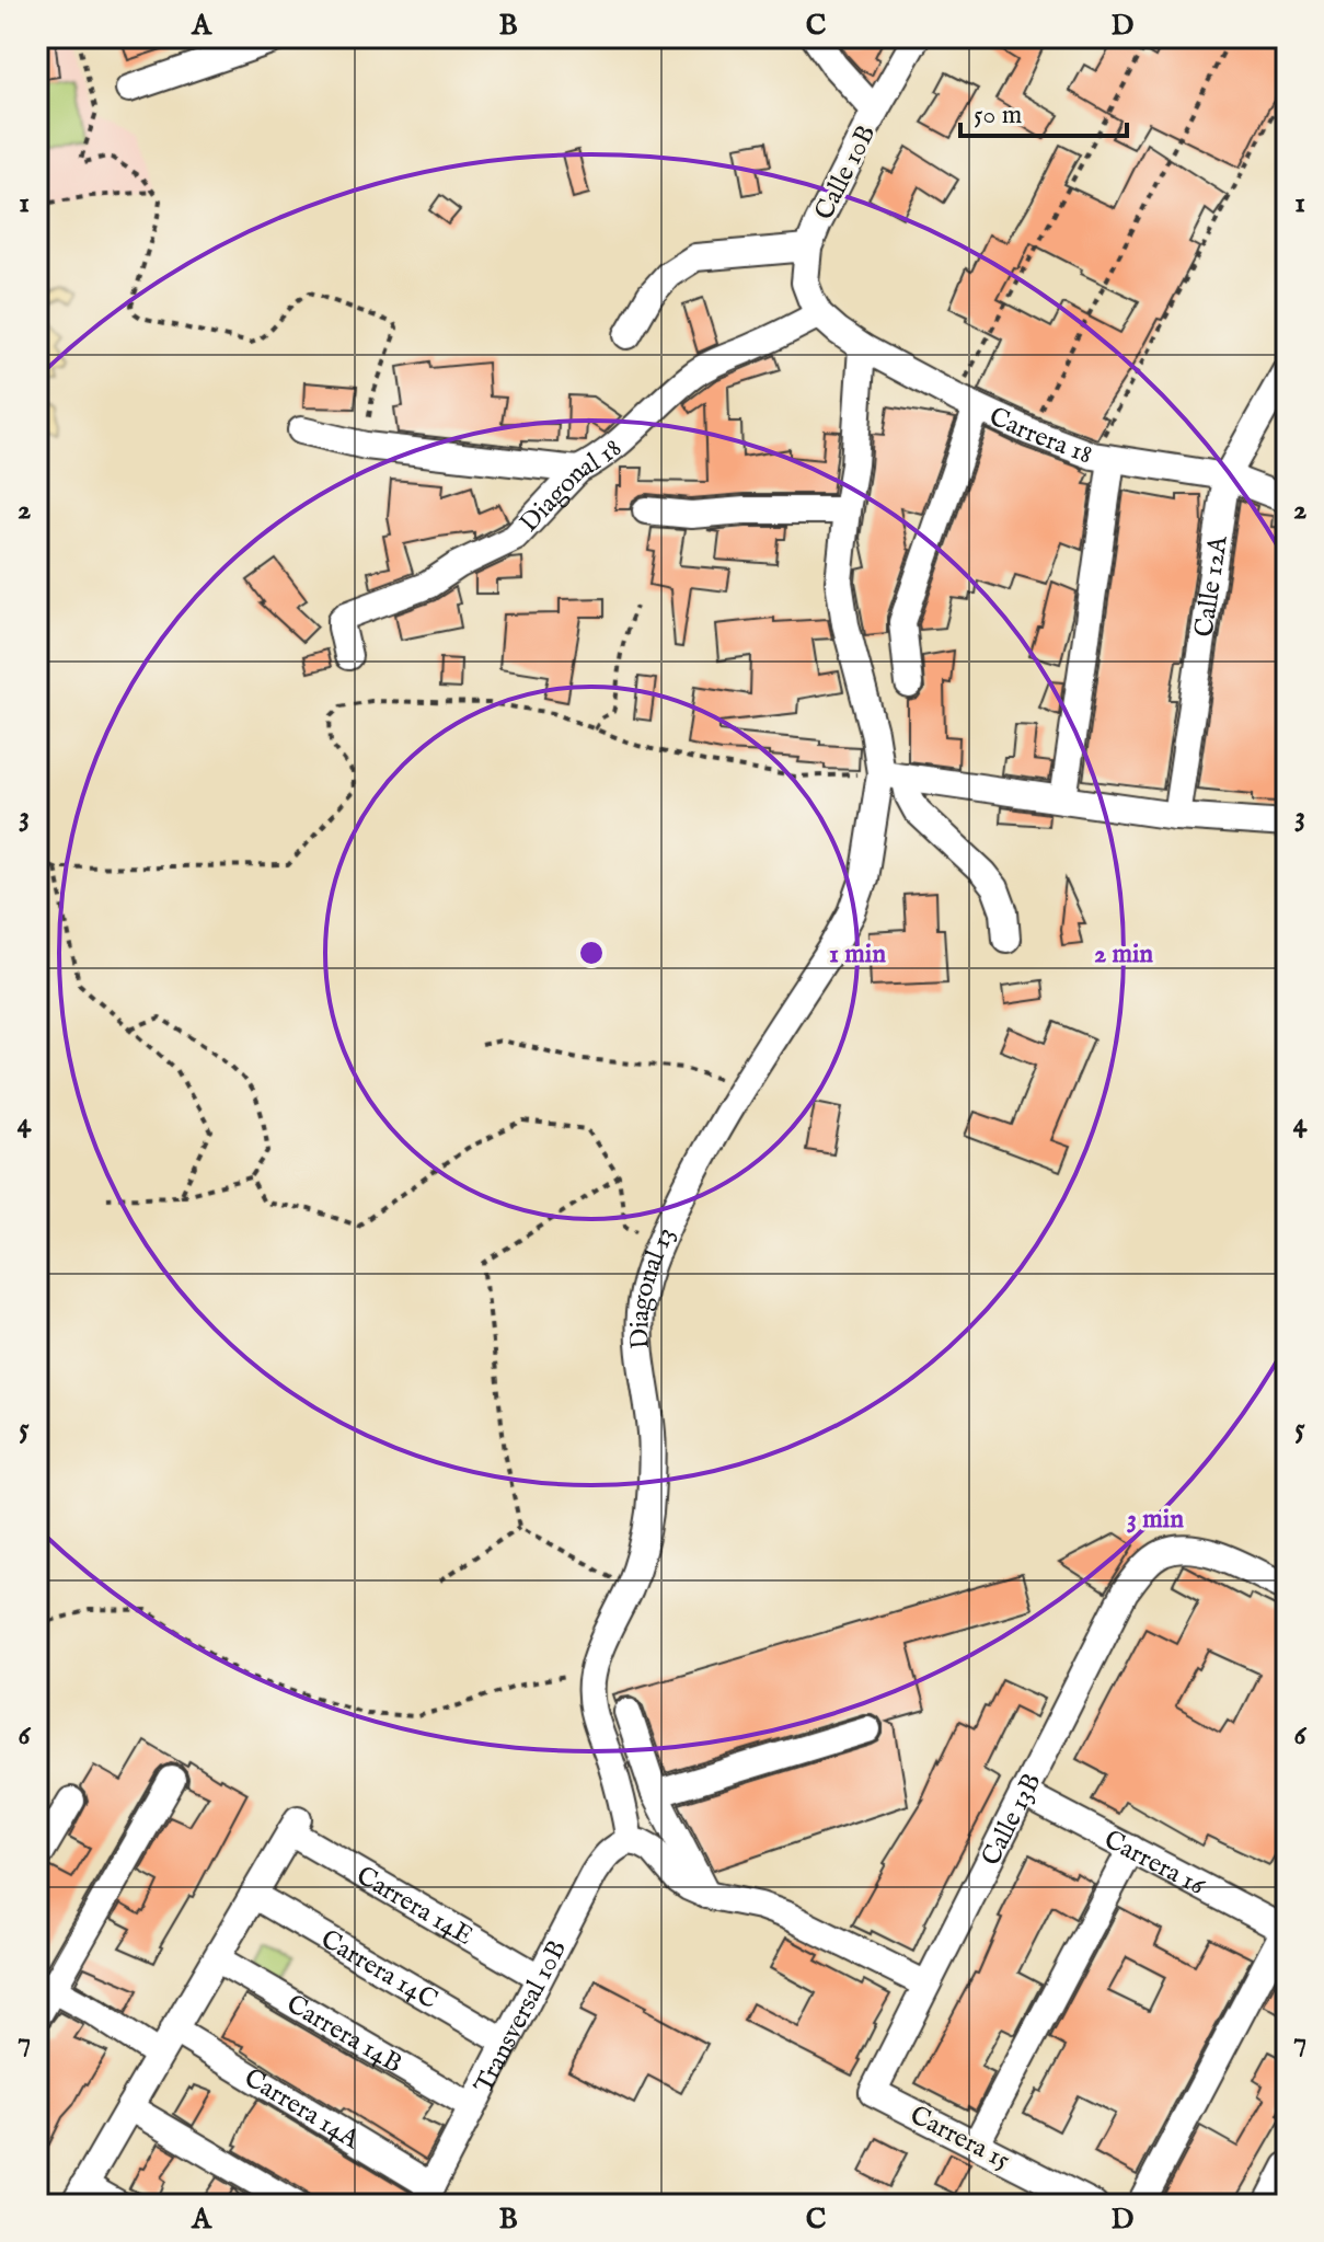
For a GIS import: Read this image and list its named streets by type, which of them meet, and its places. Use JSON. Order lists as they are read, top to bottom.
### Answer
{
  "streets": {
    "street": [
      "Calle 10B",
      "Carrera 18",
      "Diagonal 18",
      "Calle 12A",
      "Diagonal 13",
      "Calle 13B",
      "Carrera 16",
      "Carrera 14E",
      "Carrera 14C",
      "Transversal 10B",
      "Carrera 14B",
      "Carrera 14A",
      "Carrera 15"
    ]
  },
  "crossings": [
    ["Calle 10B", "Carrera 18"],
    ["Calle 10B", "Diagonal 18"],
    ["Carrera 18", "Diagonal 18"],
    ["Carrera 18", "Calle 12A"],
    ["Diagonal 13", "Transversal 10B"],
    ["Calle 13B", "Carrera 16"],
    ["Calle 13B", "Carrera 15"],
    ["Carrera 14E", "Carrera 14C"],
    ["Carrera 14E", "Transversal 10B"],
    ["Carrera 14C", "Transversal 10B"],
    ["Transversal 10B", "Carrera 14B"],
    ["Transversal 10B", "Carrera 14A"]
  ],
  "scale_bar": "50 m",
  "grid": {
    "columns": [
      "A",
      "B",
      "C",
      "D"
    ],
    "rows": [
      "1",
      "2",
      "3",
      "4",
      "5",
      "6",
      "7"
    ]
  },
  "rings": ["1 min", "2 min", "3 min"]
}
